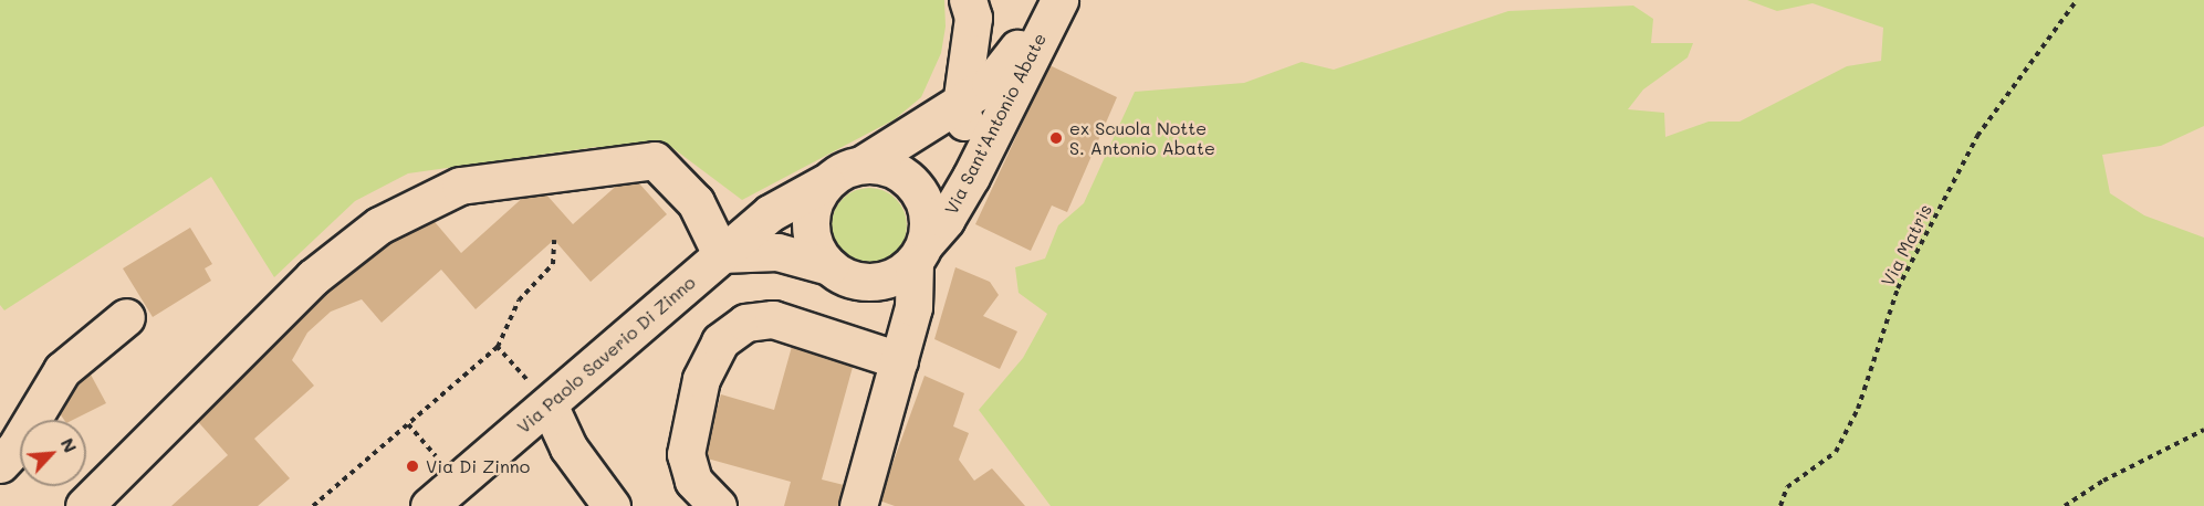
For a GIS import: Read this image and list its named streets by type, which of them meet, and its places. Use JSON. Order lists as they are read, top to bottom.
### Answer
{
  "streets": {
    "street": ["Via Sant'Antonio Abate", "Via Paolo Saverio Di Zinno"],
    "path": ["Via Matris"]
  },
  "crossings": [
    ["Via Sant'Antonio Abate", "Via Paolo Saverio Di Zinno"]
  ],
  "places": ["ex Scuola Notte S. Antonio Abate", "Via Di Zinno"],
  "north": "top right"
}
